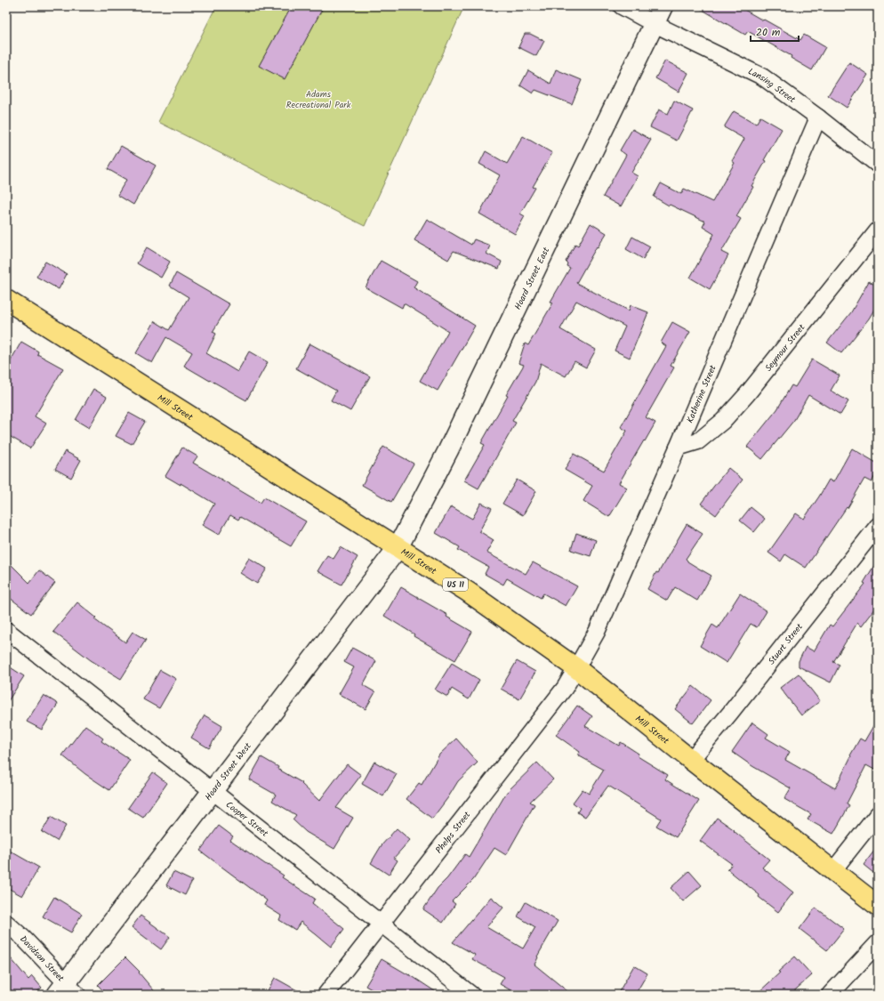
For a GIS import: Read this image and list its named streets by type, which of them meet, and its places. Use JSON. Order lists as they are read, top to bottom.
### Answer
{
  "streets": {
    "highway": ["Mill Street", "US 11"],
    "street": [
      "Lansing Street",
      "Hoard Street East",
      "Seymour Street",
      "Katherine Street",
      "Stuart Street",
      "Hoard Street West",
      "Cooper Street",
      "Phelps Street",
      "Davidson Street"
    ]
  },
  "crossings": [
    ["Lansing Street", "Hoard Street East"],
    ["Lansing Street", "Katherine Street"],
    ["Hoard Street East", "Mill Street"],
    ["Hoard Street East", "Hoard Street West"],
    ["Seymour Street", "Katherine Street"],
    ["Katherine Street", "Mill Street"],
    ["Katherine Street", "Phelps Street"],
    ["Mill Street", "Stuart Street"],
    ["Mill Street", "Hoard Street West"],
    ["Mill Street", "Phelps Street"],
    ["Hoard Street West", "Cooper Street"],
    ["Hoard Street West", "Davidson Street"],
    ["Cooper Street", "Phelps Street"]
  ],
  "parks": ["Adams Recreational Park"],
  "scale_bar": "20 m"
}
